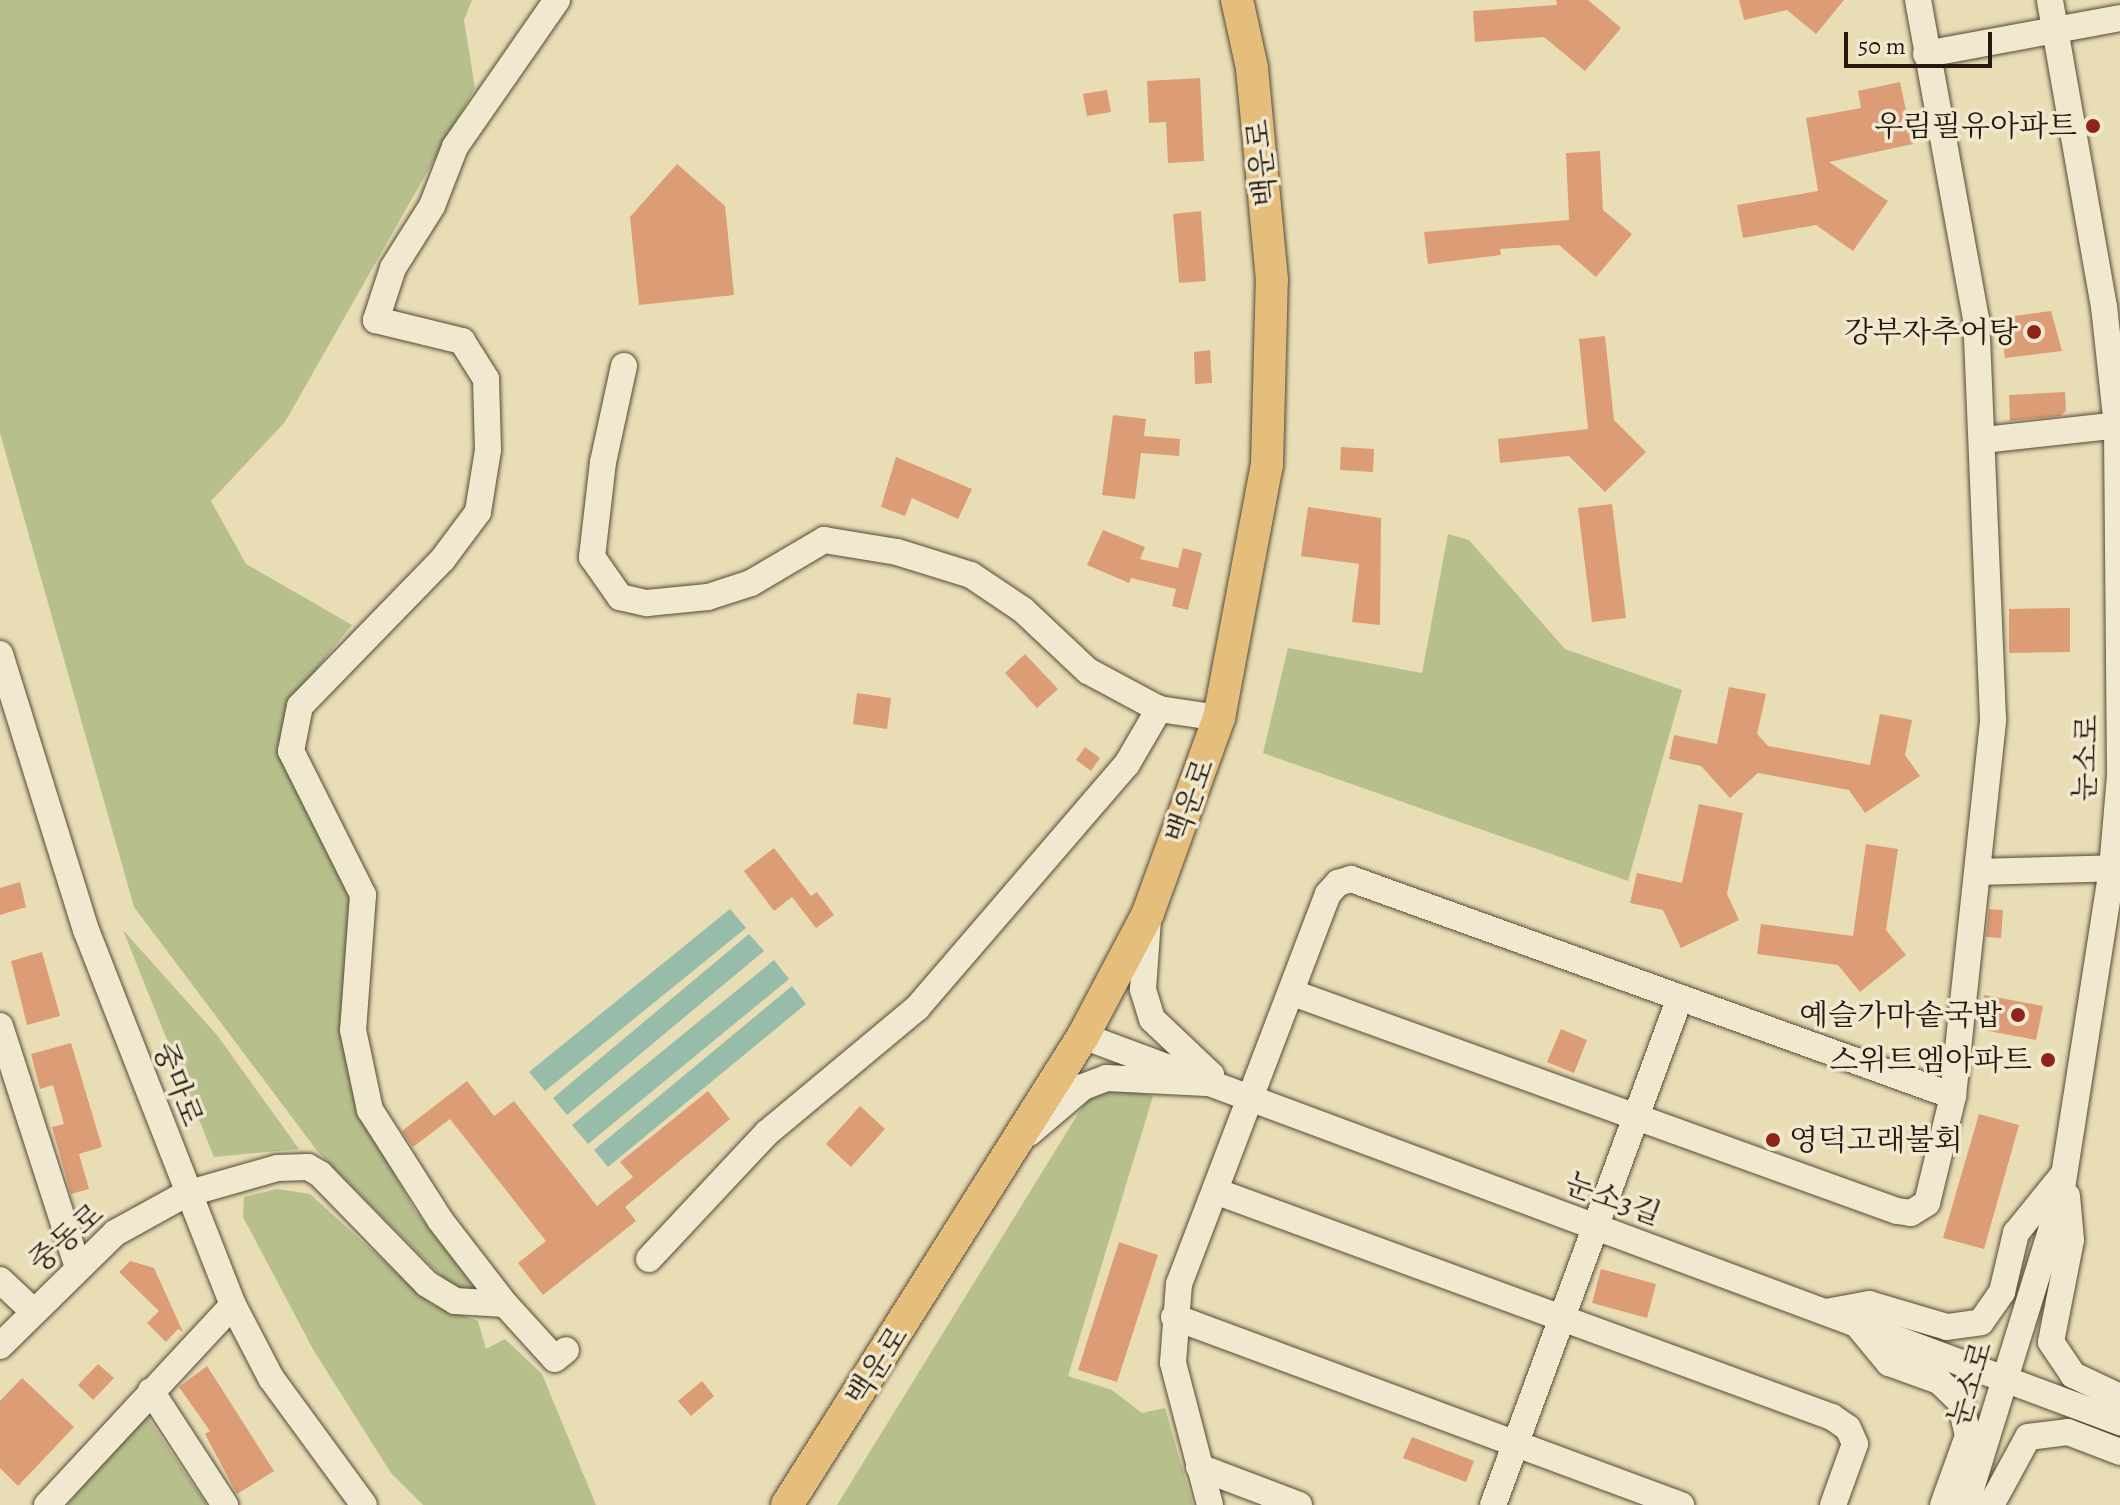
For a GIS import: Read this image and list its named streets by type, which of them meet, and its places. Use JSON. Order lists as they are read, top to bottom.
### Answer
{
  "streets": {
    "main road": ["백운로"],
    "street": [
      "눈소로",
      "중마로",
      "눈소3길",
      "중동로"
    ]
  },
  "crossings": [
    ["백운로", "눈소3길"],
    ["눈소로", "눈소3길"],
    ["중마로", "중동로"]
  ],
  "places": [
    "우림필유아파트",
    "강부자추어탕",
    "예슬가마솥국밥",
    "스위트엠아파트",
    "영덕고래불회"
  ],
  "scale_bar": "50 m"
}
